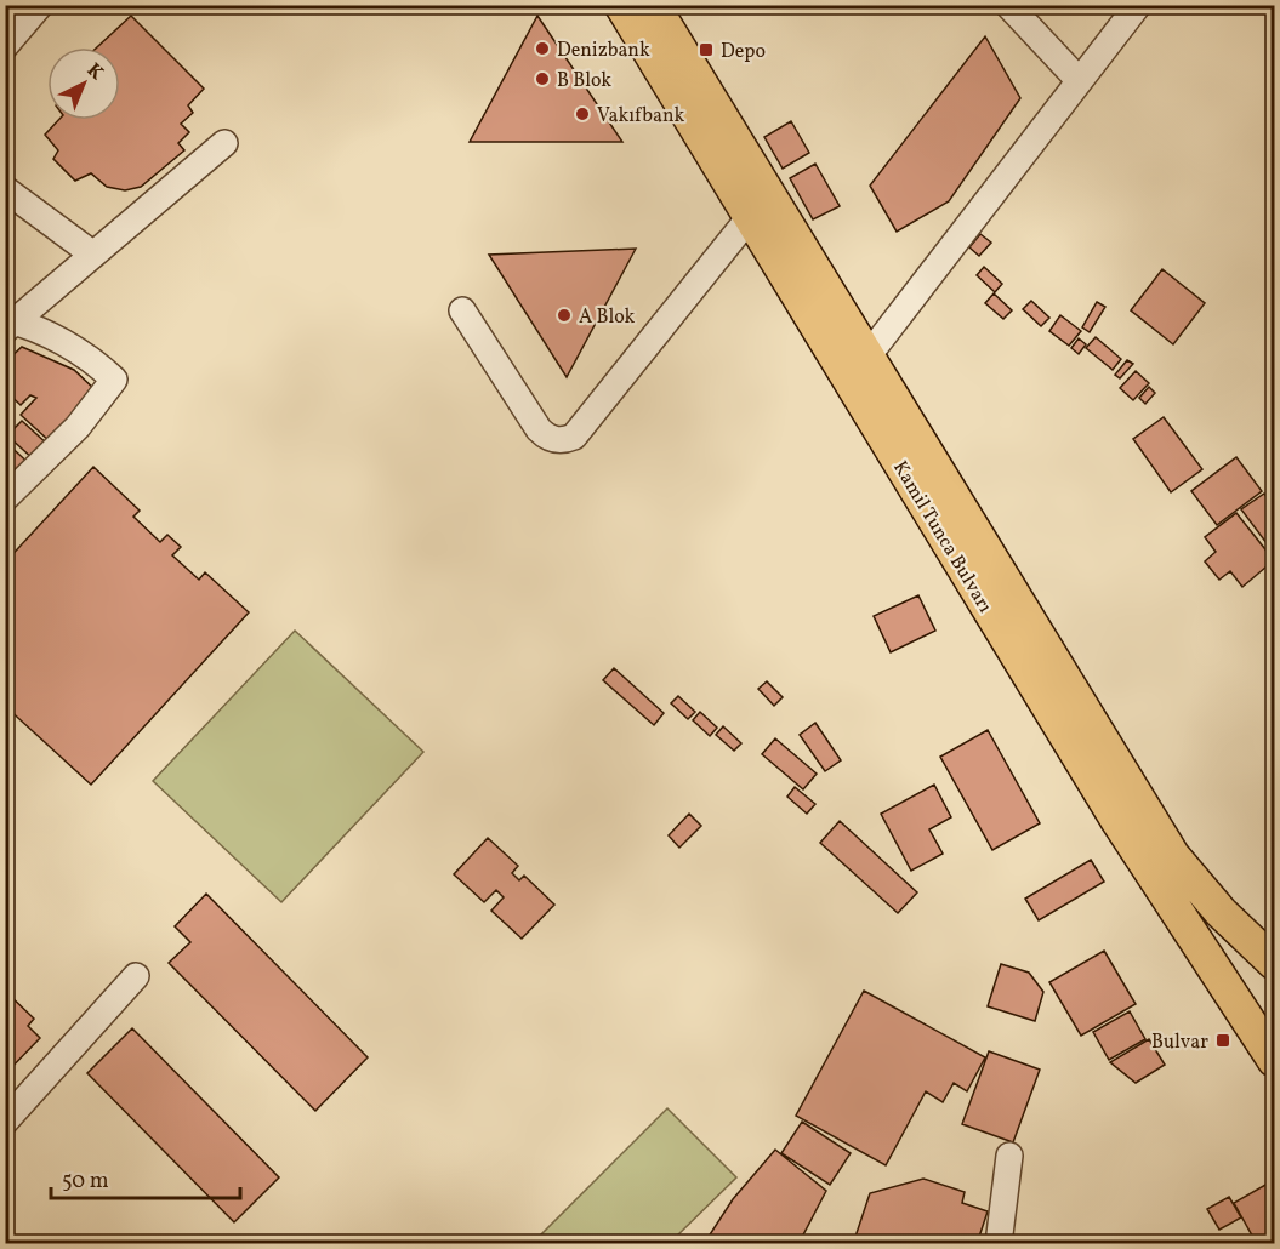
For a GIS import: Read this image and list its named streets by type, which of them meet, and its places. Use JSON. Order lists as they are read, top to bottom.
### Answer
{
  "streets": {
    "main road": ["Kamil Tunca Bulvarı"]
  },
  "places": {
    "other": [
      "Denizbank",
      "B Blok",
      "Vakıfbank",
      "A Blok"
    ],
    "transit": ["Depo", "Bulvar"]
  },
  "scale_bar": "50 m",
  "north": "top right"
}
